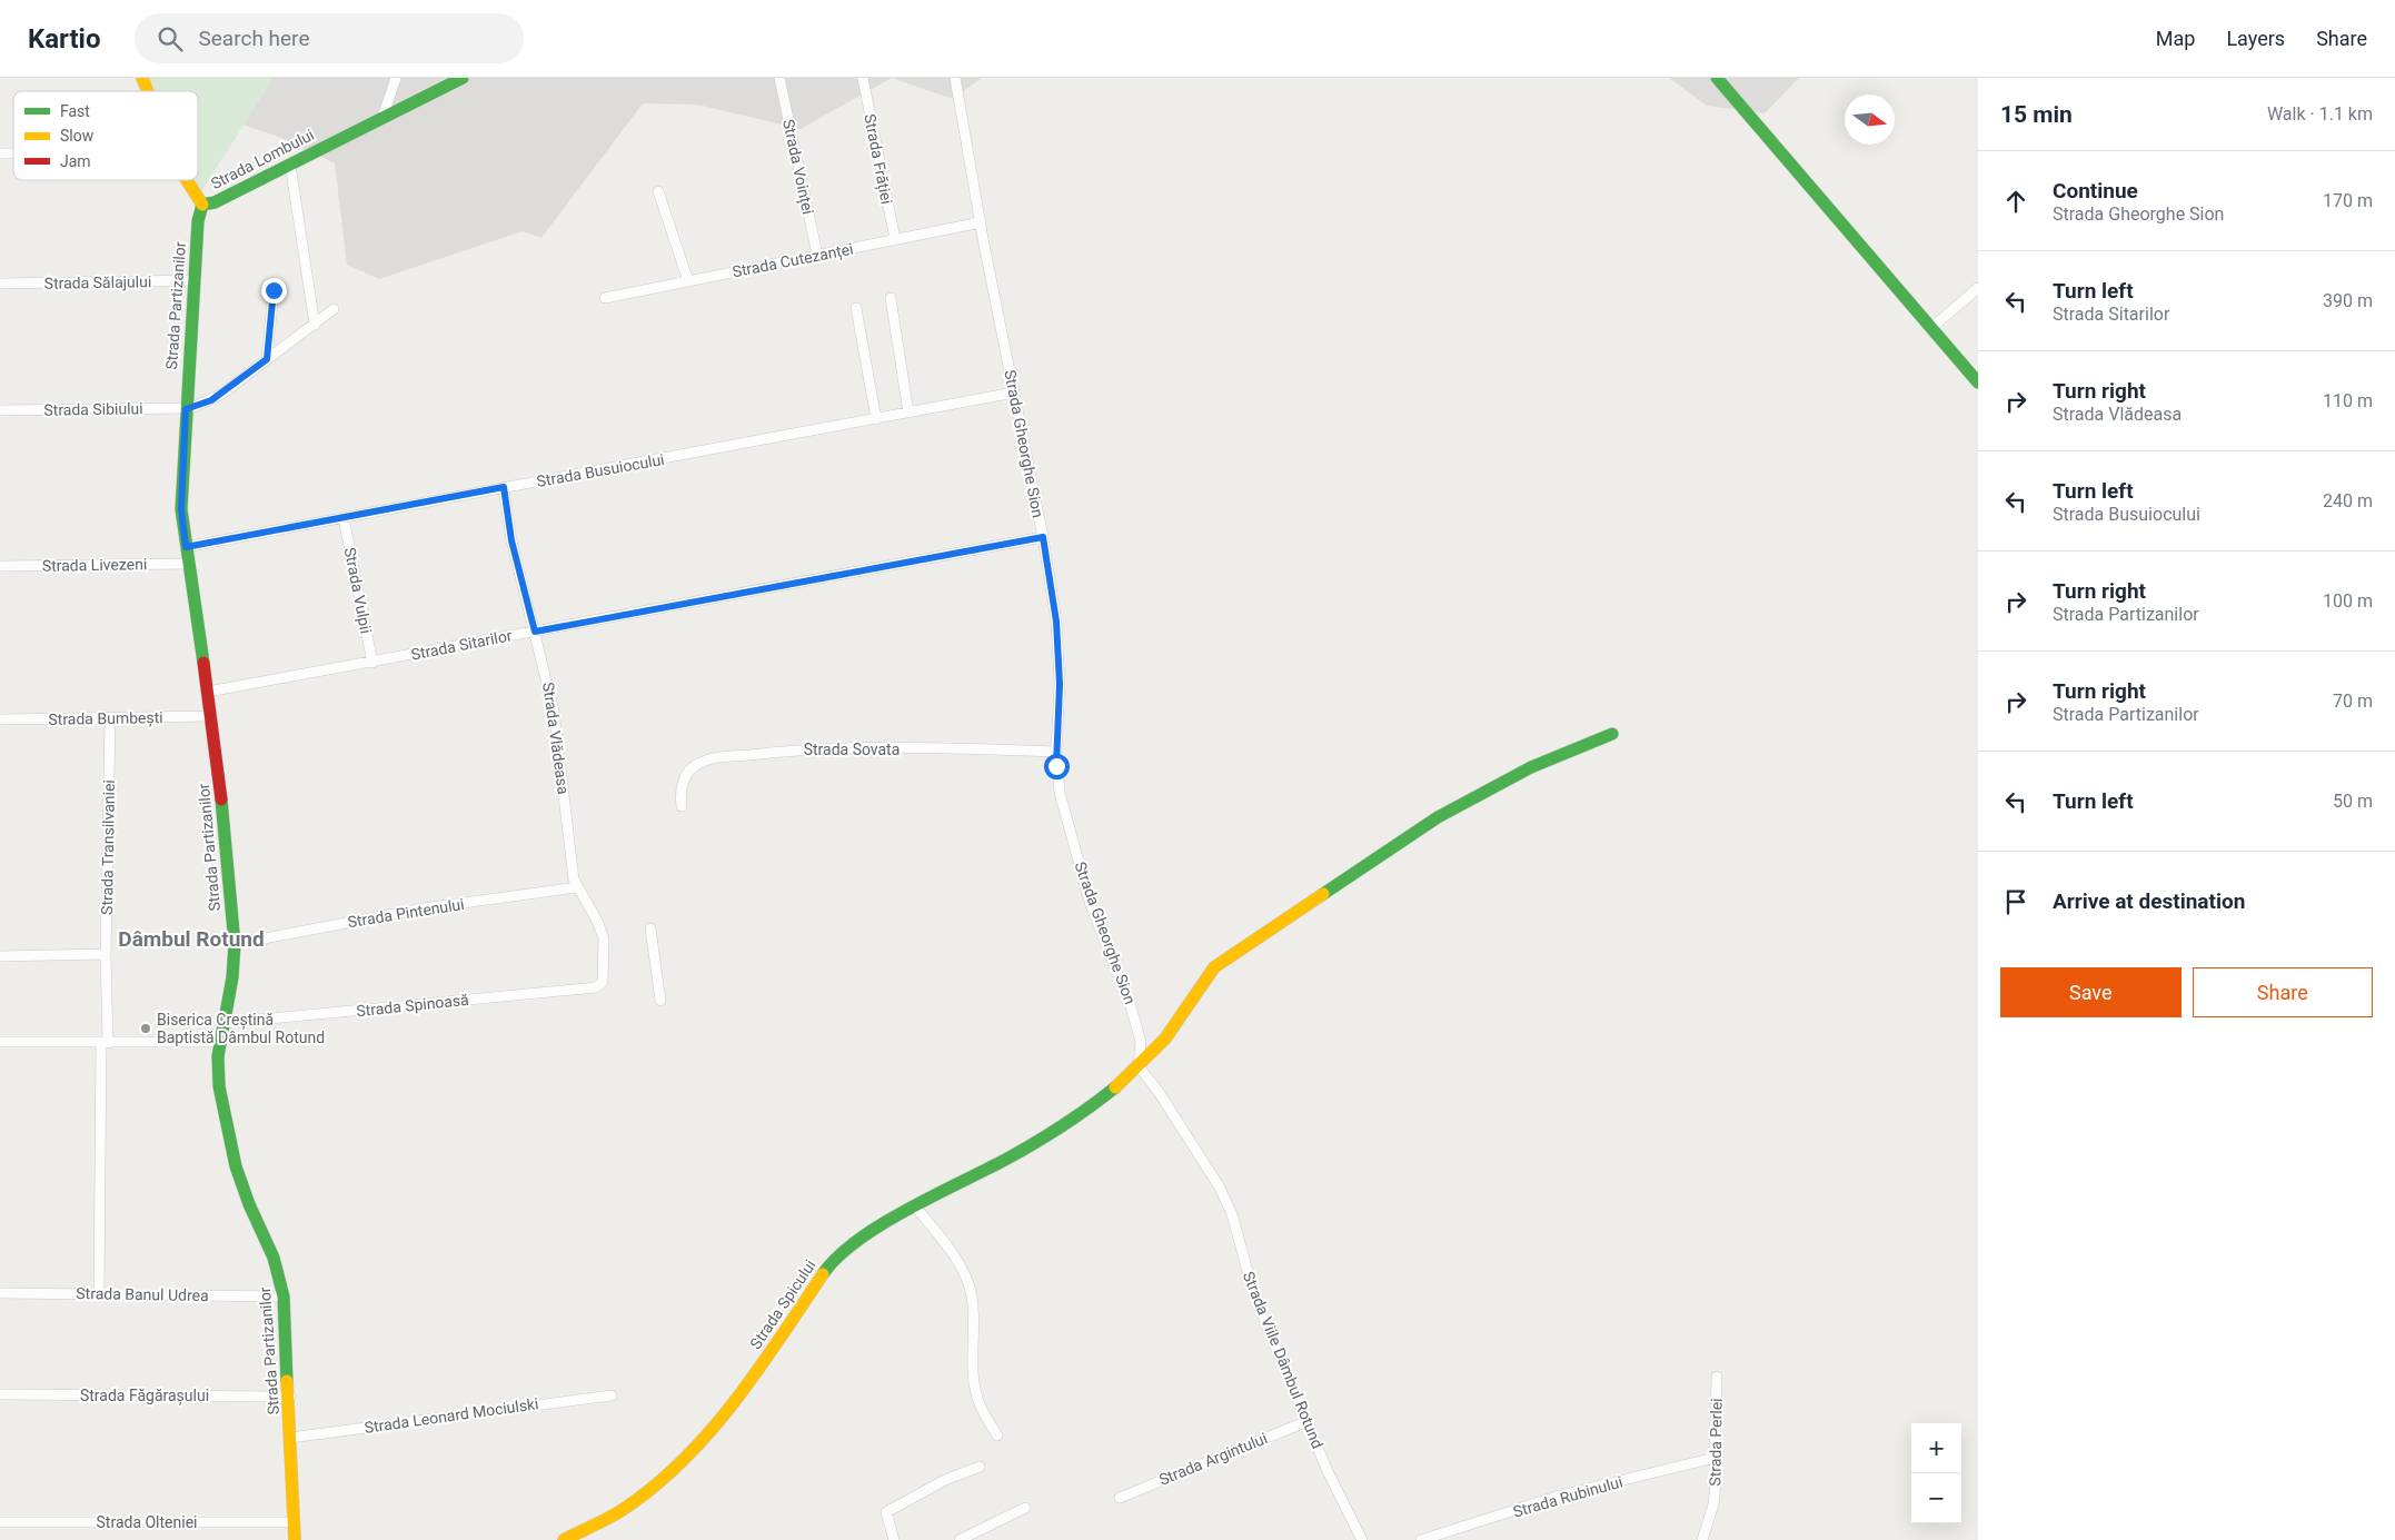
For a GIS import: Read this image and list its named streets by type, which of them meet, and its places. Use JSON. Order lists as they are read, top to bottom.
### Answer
{
  "streets": {
    "street": [
      "Strada Lombului",
      "Strada Frăției",
      "Strada Voinței",
      "Strada Cutezanței",
      "Strada Sălajului",
      "Strada Partizanilor",
      "Strada Sibiului",
      "Strada Gheorghe Sion",
      "Strada Busuiocului",
      "Strada Livezeni",
      "Strada Vulpii",
      "Strada Sitarilor",
      "Strada Bumbești",
      "Strada Vlădeasa",
      "Strada Sovata",
      "Strada Transilvaniei",
      "Strada Pintenului",
      "Strada Spinoasă",
      "Strada Banul Udrea",
      "Strada Spicului",
      "Strada Viile Dâmbul Rotund",
      "Strada Făgărașului",
      "Strada Leonard Mociulski",
      "Strada Perlei",
      "Strada Argintului",
      "Strada Rubinului",
      "Strada Olteniei"
    ]
  },
  "crossings": [
    ["Strada Lombului", "Strada Partizanilor"],
    ["Strada Frăției", "Strada Cutezanței"],
    ["Strada Voinței", "Strada Cutezanței"],
    ["Strada Cutezanței", "Strada Gheorghe Sion"],
    ["Strada Sălajului", "Strada Partizanilor"],
    ["Strada Partizanilor", "Strada Sibiului"],
    ["Strada Partizanilor", "Strada Busuiocului"],
    ["Strada Partizanilor", "Strada Livezeni"],
    ["Strada Partizanilor", "Strada Sitarilor"],
    ["Strada Partizanilor", "Strada Bumbești"],
    ["Strada Partizanilor", "Strada Pintenului"],
    ["Strada Partizanilor", "Strada Spinoasă"],
    ["Strada Partizanilor", "Strada Banul Udrea"],
    ["Strada Partizanilor", "Strada Făgărașului"],
    ["Strada Partizanilor", "Strada Leonard Mociulski"],
    ["Strada Partizanilor", "Strada Olteniei"],
    ["Strada Gheorghe Sion", "Strada Busuiocului"],
    ["Strada Gheorghe Sion", "Strada Sitarilor"],
    ["Strada Gheorghe Sion", "Strada Sovata"],
    ["Strada Gheorghe Sion", "Strada Spicului"],
    ["Strada Gheorghe Sion", "Strada Viile Dâmbul Rotund"],
    ["Strada Busuiocului", "Strada Vulpii"],
    ["Strada Busuiocului", "Strada Vlădeasa"],
    ["Strada Vulpii", "Strada Sitarilor"],
    ["Strada Sitarilor", "Strada Vlădeasa"],
    ["Strada Bumbești", "Strada Transilvaniei"],
    ["Strada Vlădeasa", "Strada Pintenului"],
    ["Strada Vlădeasa", "Strada Spinoasă"],
    ["Strada Transilvaniei", "Strada Banul Udrea"],
    ["Strada Spicului", "Strada Viile Dâmbul Rotund"],
    ["Strada Viile Dâmbul Rotund", "Strada Argintului"],
    ["Strada Perlei", "Strada Rubinului"]
  ],
  "districts": ["Dâmbul Rotund"],
  "places": ["Biserica Creștină Baptistă Dâmbul Rotund"],
  "legend": ["Fast", "Slow", "Jam"],
  "north": "right",
  "page": {
    "header": "Kartio",
    "search": "Search here",
    "nav": ["Map", "Layers", "Share"],
    "heading": ["15 min", "Walk · 1.1 km"],
    "list": [
      ["Continue", "Strada Gheorghe Sion", "170 m"],
      ["Turn left", "Strada Sitarilor", "390 m"],
      ["Turn right", "Strada Vlădeasa", "110 m"],
      ["Turn left", "Strada Busuiocului", "240 m"],
      ["Turn right", "Strada Partizanilor", "100 m"],
      ["Turn right", "Strada Partizanilor", "70 m"],
      ["Turn left", "50 m"],
      "Arrive at destination"
    ],
    "buttons": ["Save", "Share"],
    "map_buttons": ["+", "−"]
  }
}
